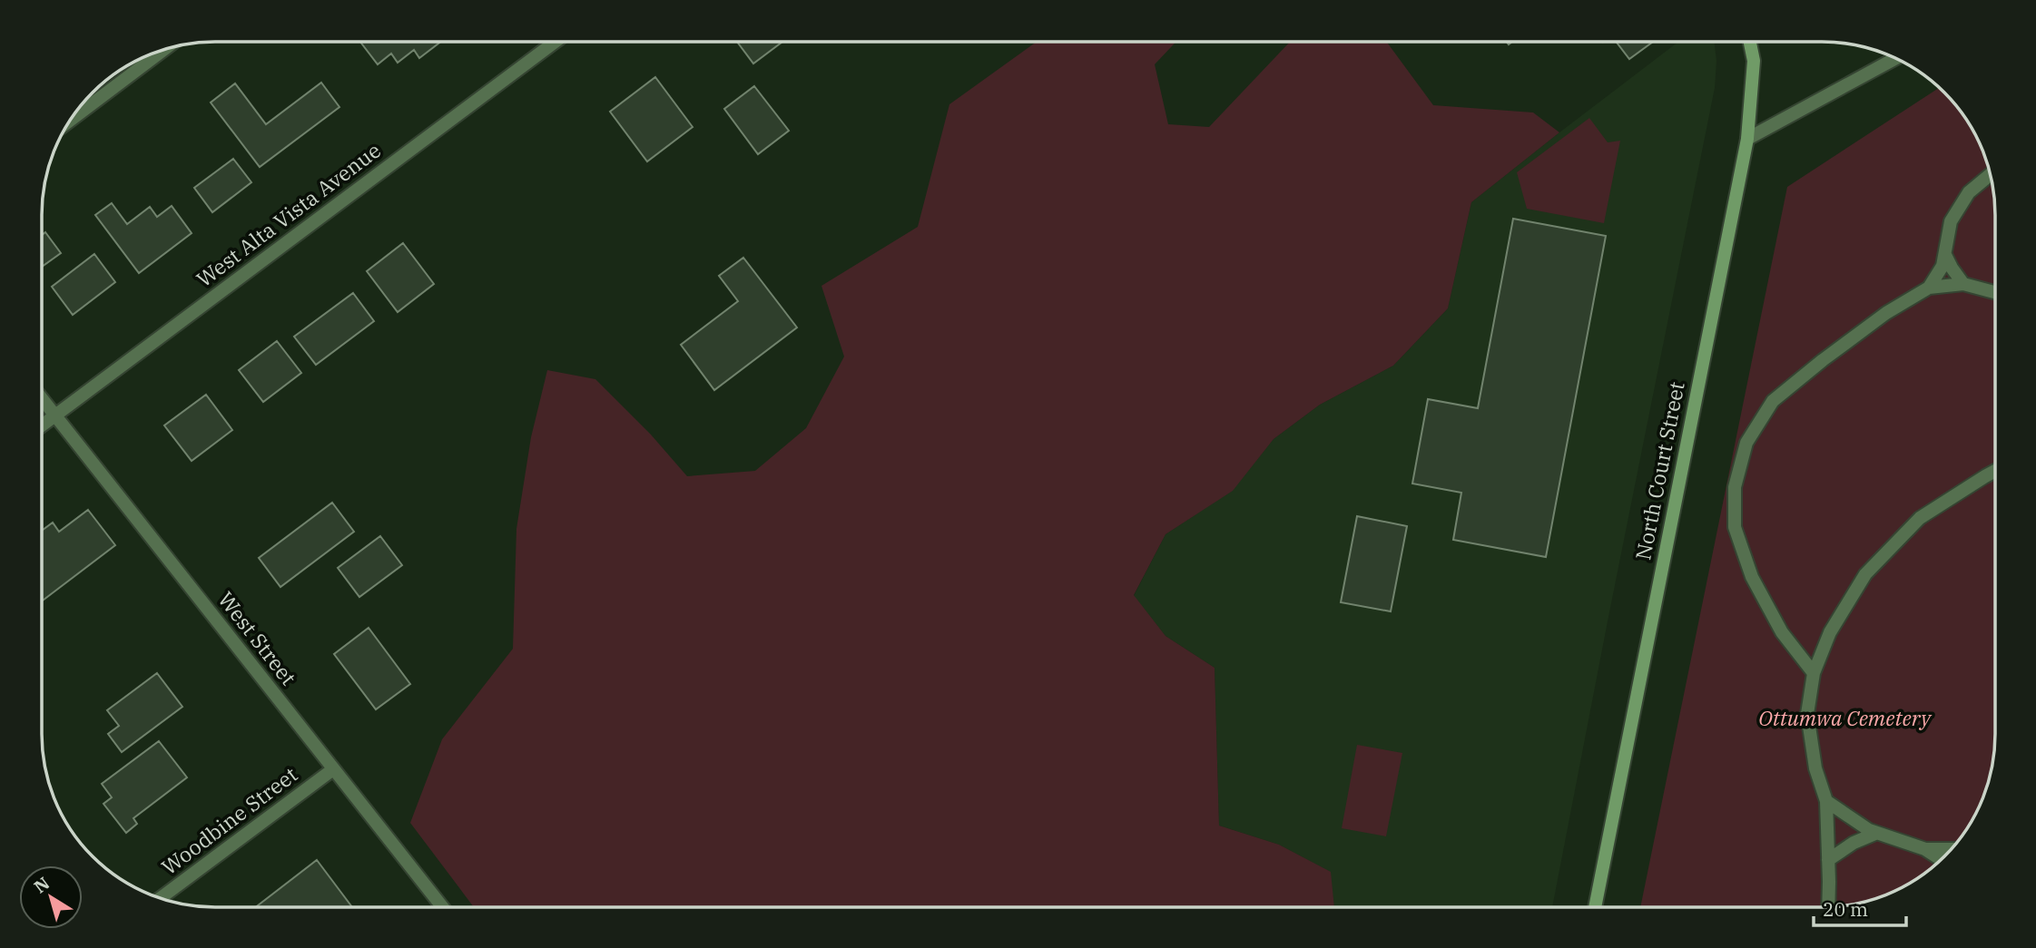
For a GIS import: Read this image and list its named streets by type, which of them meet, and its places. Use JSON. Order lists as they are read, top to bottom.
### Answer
{
  "streets": {
    "main road": ["North Court Street"],
    "street": ["West Alta Vista Avenue", "West Street", "Woodbine Street"]
  },
  "crossings": [
    ["West Alta Vista Avenue", "West Street"],
    ["West Street", "Woodbine Street"]
  ],
  "parks": ["Ottumwa Cemetery"],
  "scale_bar": "20 m",
  "north": "top left"
}
